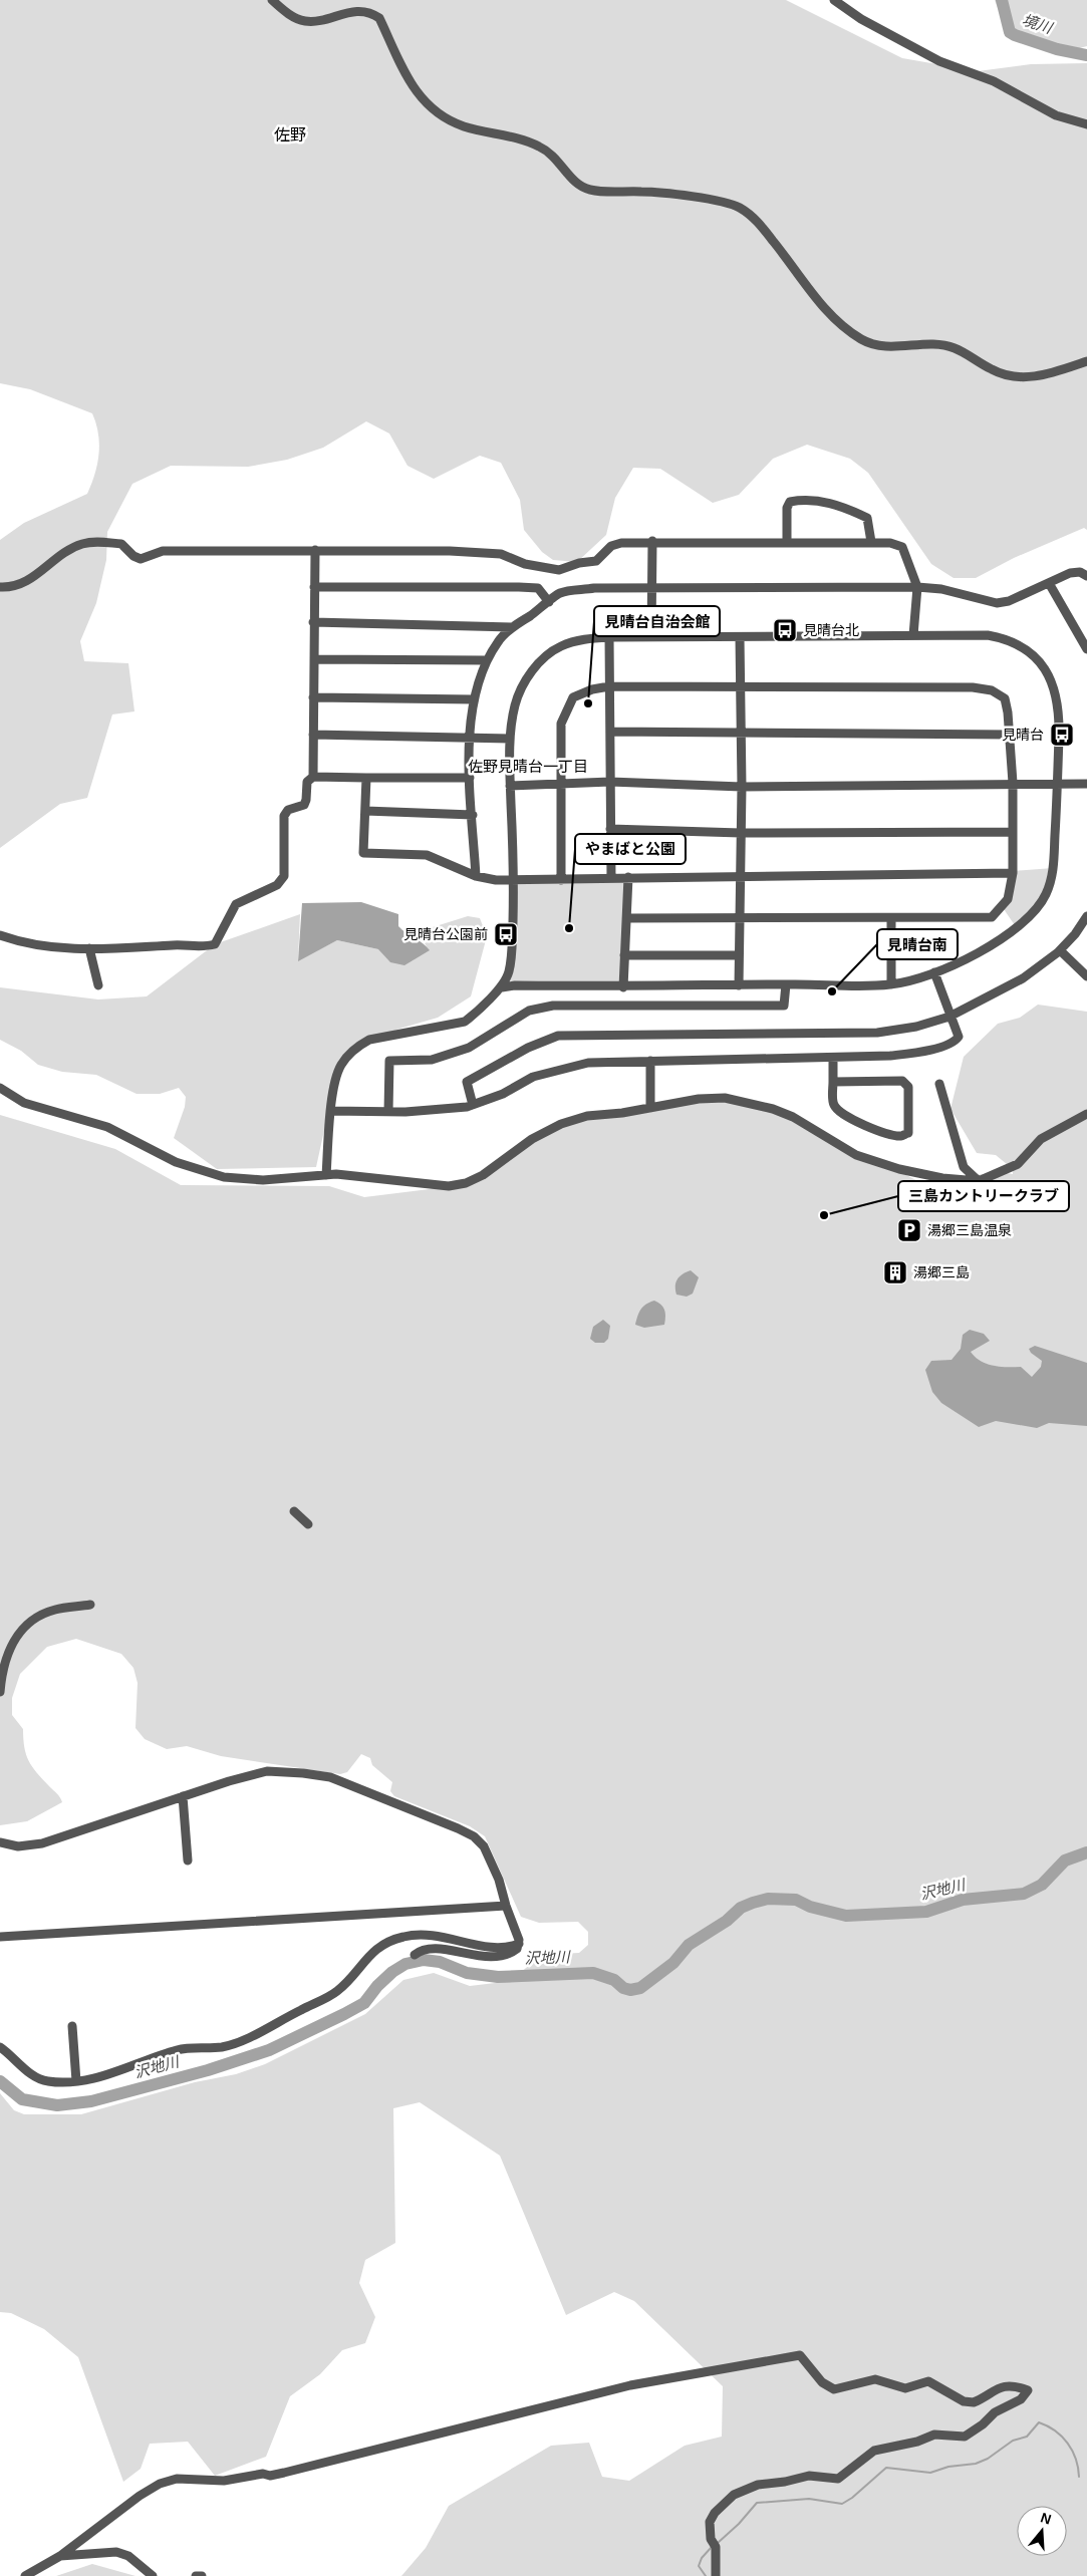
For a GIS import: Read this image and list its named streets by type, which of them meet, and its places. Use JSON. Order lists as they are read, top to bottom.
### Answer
{
  "districts": ["佐野", "佐野見晴台一丁目"],
  "water": ["境川", "沢地川"],
  "places": {
    "bus stop": ["見晴台北", "見晴台", "見晴台公園前"],
    "other": [
      "見晴台自治会館",
      "やまばと公園",
      "見晴台南",
      "三島カントリークラブ"
    ],
    "parking": ["湯郷三島温泉"],
    "building": ["湯郷三島"]
  },
  "north": "top"
}
